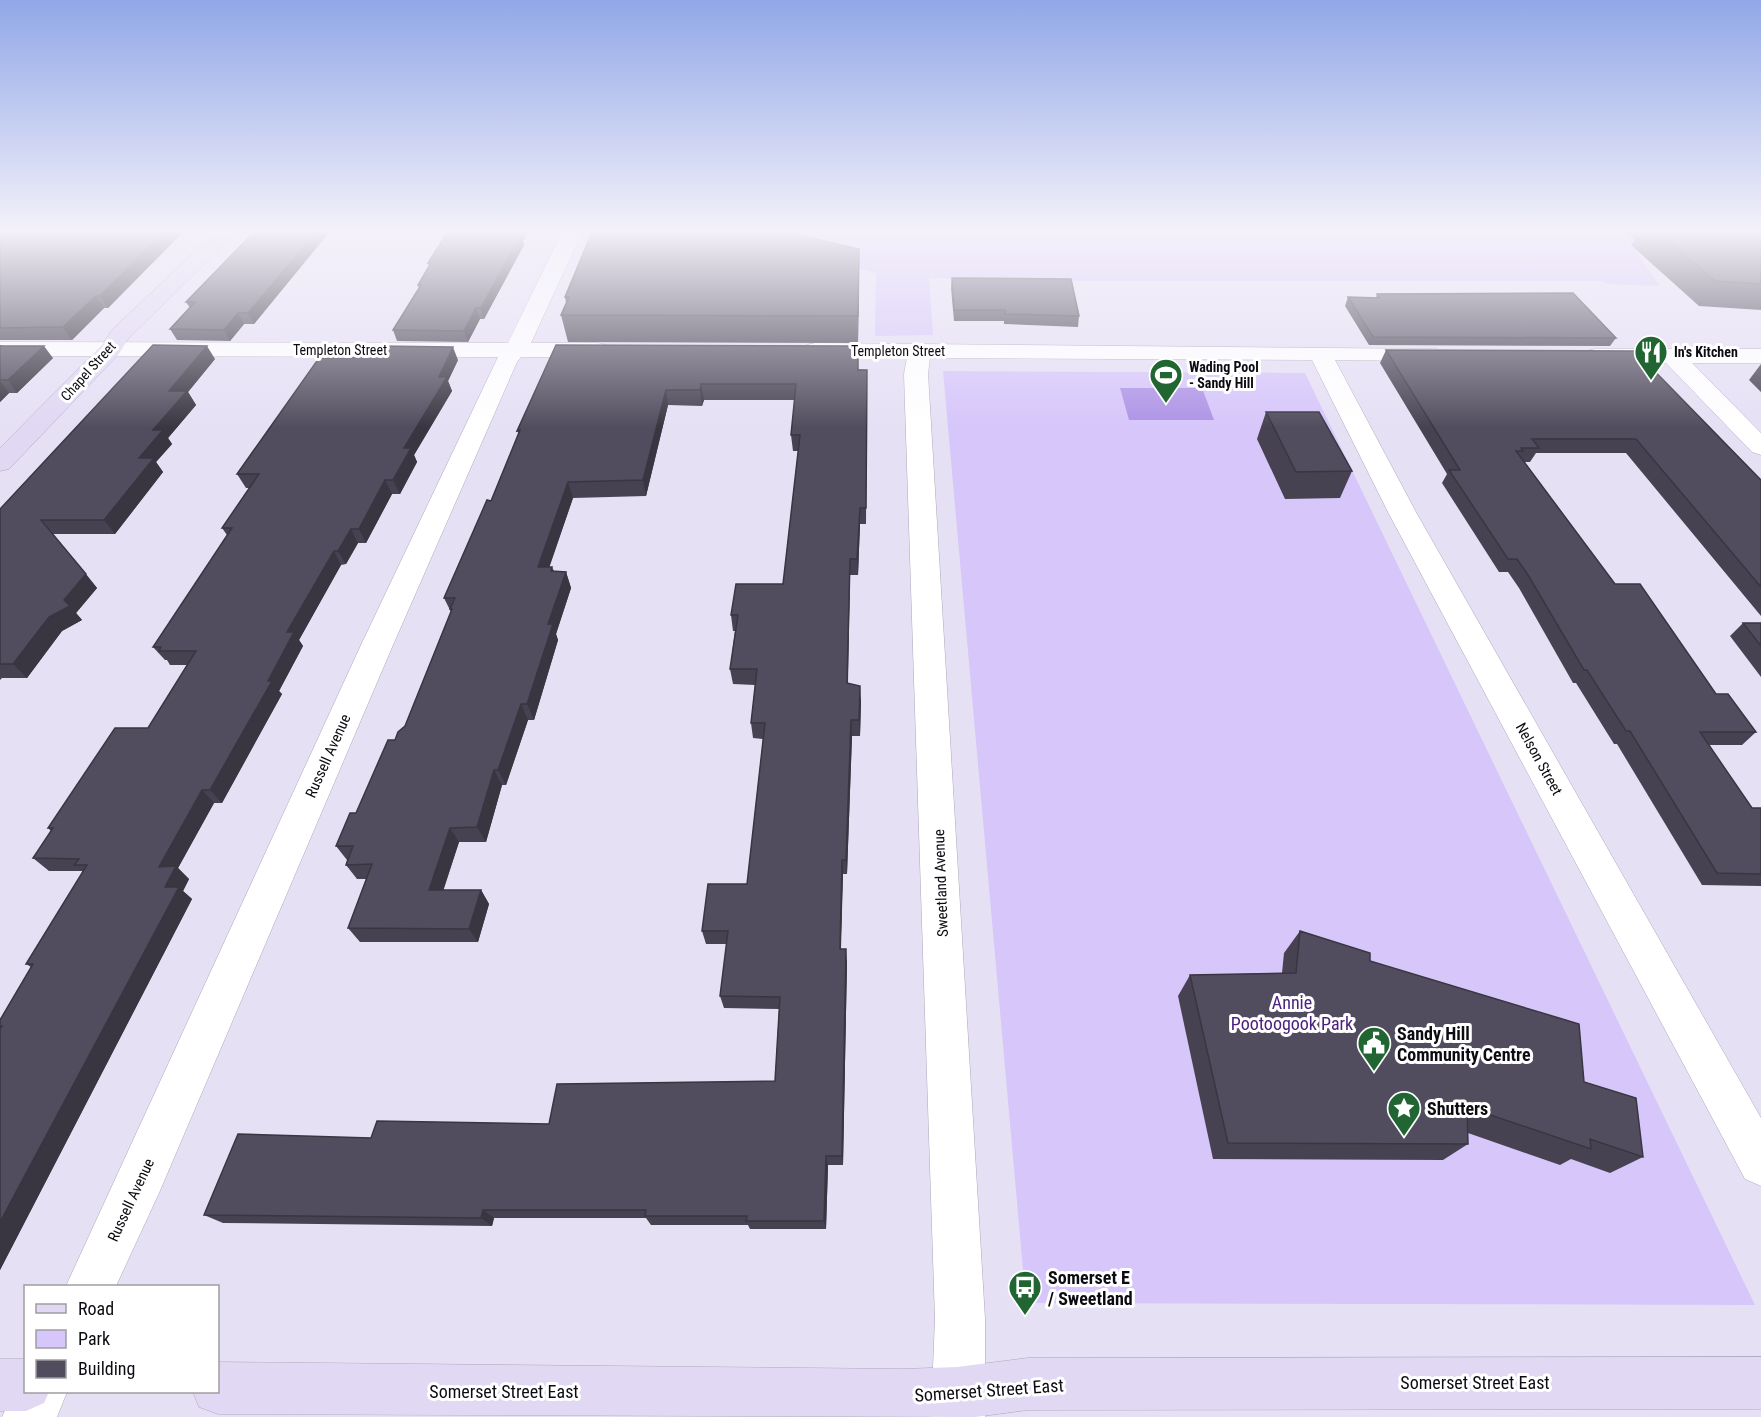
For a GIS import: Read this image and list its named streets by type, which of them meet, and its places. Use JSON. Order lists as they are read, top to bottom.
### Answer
{
  "streets": {
    "street": [
      "Templeton Street",
      "Chapel Street",
      "Russell Avenue",
      "Nelson Street",
      "Sweetland Avenue",
      "Somerset Street East"
    ]
  },
  "crossings": [
    ["Templeton Street", "Chapel Street"],
    ["Templeton Street", "Russell Avenue"],
    ["Templeton Street", "Nelson Street"],
    ["Templeton Street", "Sweetland Avenue"],
    ["Sweetland Avenue", "Somerset Street East"]
  ],
  "parks": ["Annie Pootoogook Park"],
  "places": {
    "restaurant": ["In's Kitchen"],
    "sports": ["Wading Pool - Sandy Hill"],
    "public building": ["Sandy Hill Community Centre"],
    "place": ["Shutters"],
    "bus stop": ["Somerset E / Sweetland"]
  },
  "legend": ["Road", "Park", "Building"]
}
